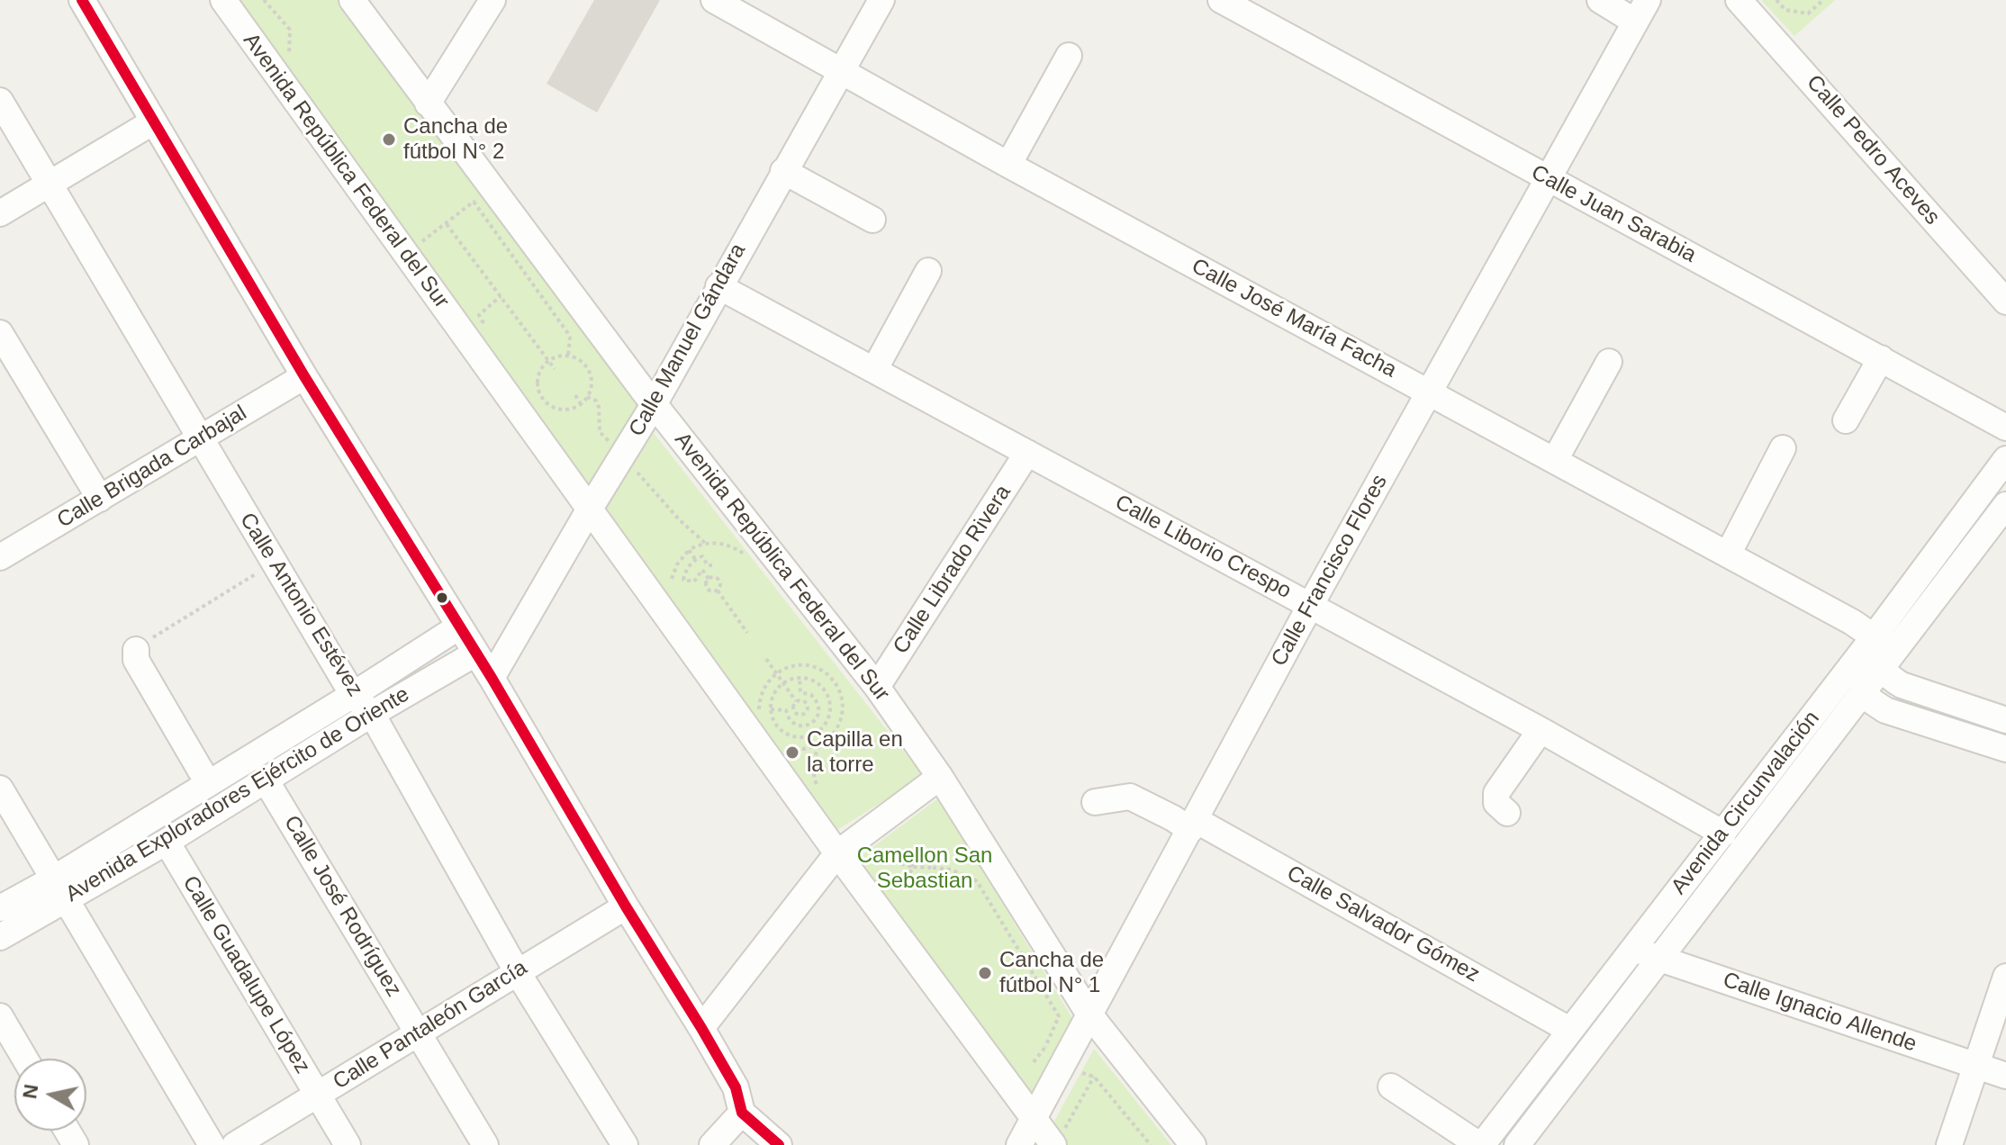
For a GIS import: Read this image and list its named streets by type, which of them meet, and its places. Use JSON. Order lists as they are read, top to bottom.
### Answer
{
  "streets": {
    "street": [
      "Calle Pedro Aceves",
      "Avenida República Federal del Sur",
      "Calle Juan Sarabia",
      "Calle José María Facha",
      "Calle Manuel Gándara",
      "Calle Brigada Carbajal",
      "Calle Liborio Crespo",
      "Calle Librado Rivera",
      "Calle Francisco Flores",
      "Calle Antonio Estévez",
      "Avenida Exploradores Ejército de Oriente",
      "Avenida Circunvalación",
      "Calle José Rodríguez",
      "Calle Salvador Gómez",
      "Calle Guadalupe López",
      "Calle Ignacio Allende",
      "Calle Pantaleón García"
    ]
  },
  "crossings": [
    ["Avenida República Federal del Sur", "Calle Manuel Gándara"],
    ["Avenida República Federal del Sur", "Calle Librado Rivera"],
    ["Avenida República Federal del Sur", "Calle Francisco Flores"],
    ["Calle Juan Sarabia", "Calle Francisco Flores"],
    ["Calle José María Facha", "Calle Manuel Gándara"],
    ["Calle José María Facha", "Calle Francisco Flores"],
    ["Calle José María Facha", "Avenida Circunvalación"],
    ["Calle Manuel Gándara", "Calle Liborio Crespo"],
    ["Calle Brigada Carbajal", "Calle Antonio Estévez"],
    ["Calle Liborio Crespo", "Calle Librado Rivera"],
    ["Calle Liborio Crespo", "Calle Francisco Flores"],
    ["Calle Liborio Crespo", "Avenida Circunvalación"],
    ["Calle Francisco Flores", "Calle Salvador Gómez"],
    ["Calle Antonio Estévez", "Avenida Exploradores Ejército de Oriente"],
    ["Calle Antonio Estévez", "Calle Pantaleón García"],
    ["Avenida Exploradores Ejército de Oriente", "Calle José Rodríguez"],
    ["Avenida Exploradores Ejército de Oriente", "Calle Guadalupe López"],
    ["Avenida Circunvalación", "Calle Salvador Gómez"],
    ["Avenida Circunvalación", "Calle Ignacio Allende"],
    ["Calle José Rodríguez", "Calle Pantaleón García"],
    ["Calle Guadalupe López", "Calle Pantaleón García"]
  ],
  "parks": ["Camellon San Sebastian"],
  "places": ["Cancha de fútbol N° 2", "Capilla en la torre", "Cancha de fútbol N° 1"],
  "north": "left"
}
